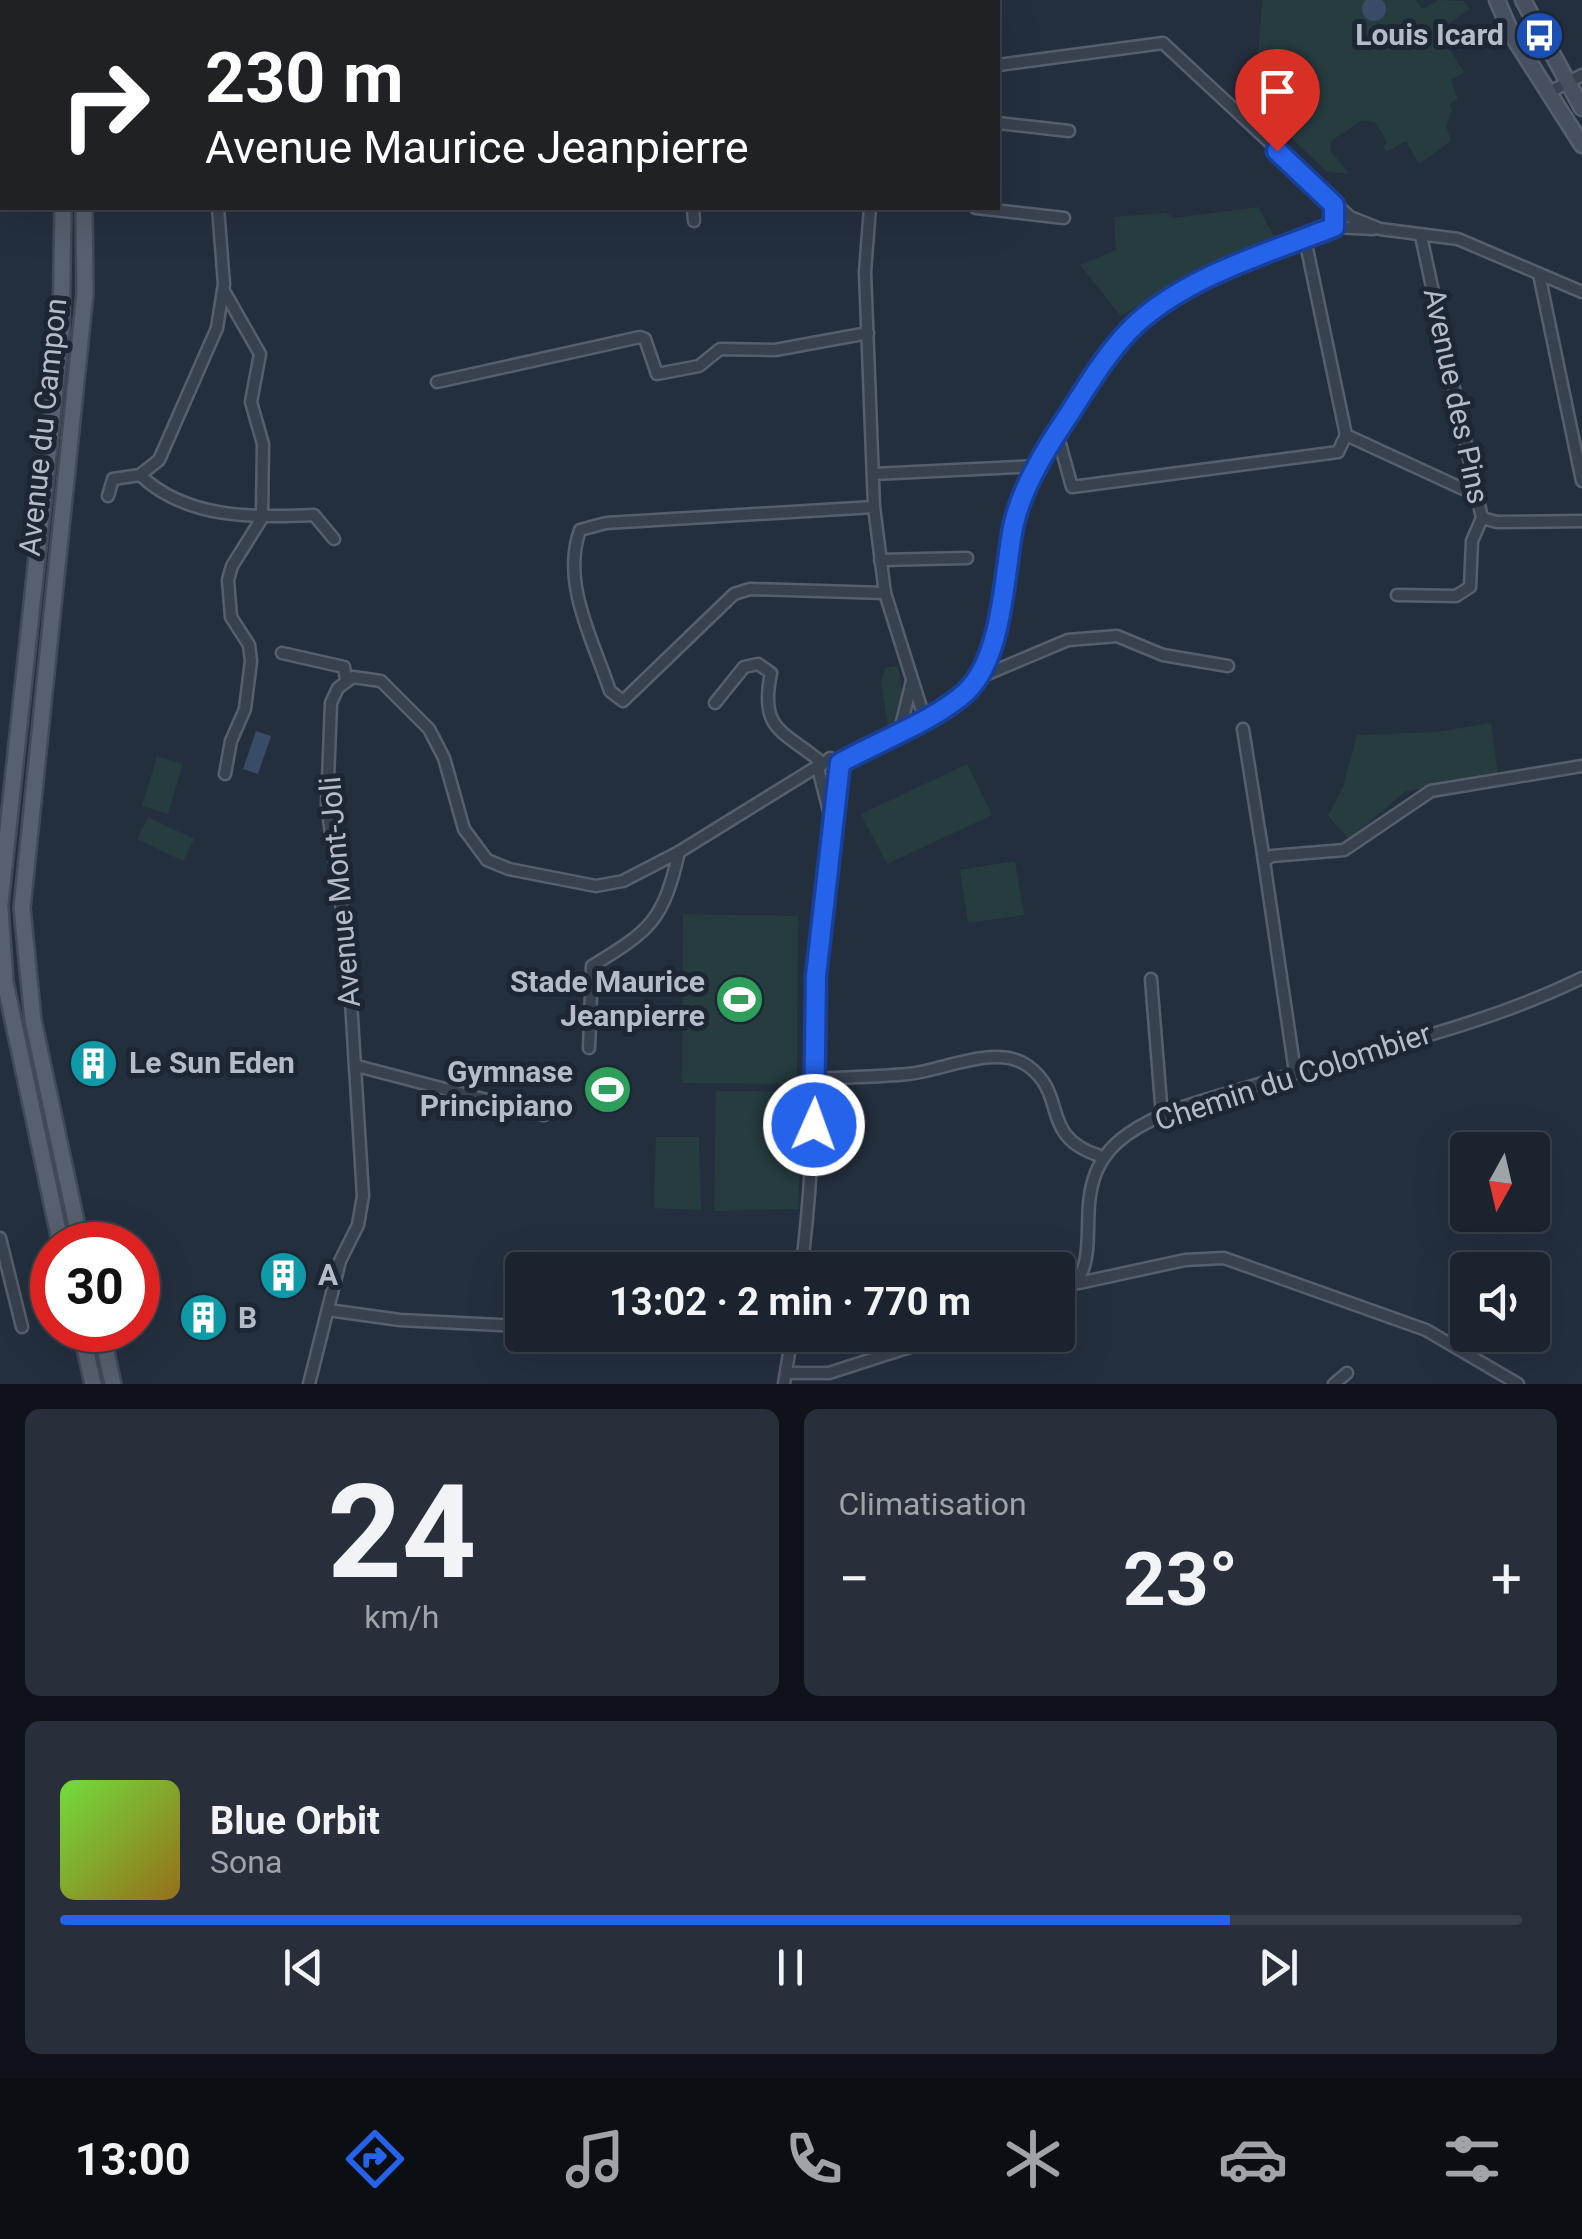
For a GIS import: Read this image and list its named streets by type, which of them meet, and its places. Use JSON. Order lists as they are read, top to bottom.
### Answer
{
  "streets": {
    "main road": ["Avenue du Campon"],
    "street": ["Avenue des Pins", "Avenue Mont-Joli", "Chemin du Colombier"]
  },
  "places": {
    "bus stop": ["Louis Icard"],
    "sports": ["Stade Maurice Jeanpierre", "Gymnase Principiano"],
    "building": ["Le Sun Eden", "A", "B"]
  },
  "north": "bottom",
  "page": {
    "turn": ["230 m", "Avenue Maurice Jeanpierre"],
    "limit": "30",
    "trip": "13:02 · 2 min · 770 m",
    "tile": [
      ["24", "km/h"],
      "Climatisation"
    ],
    "heat": ["−", "23°", "+"],
    "song": ["Blue Orbit", "Sona"],
    "tabs": "13:00"
  }
}
